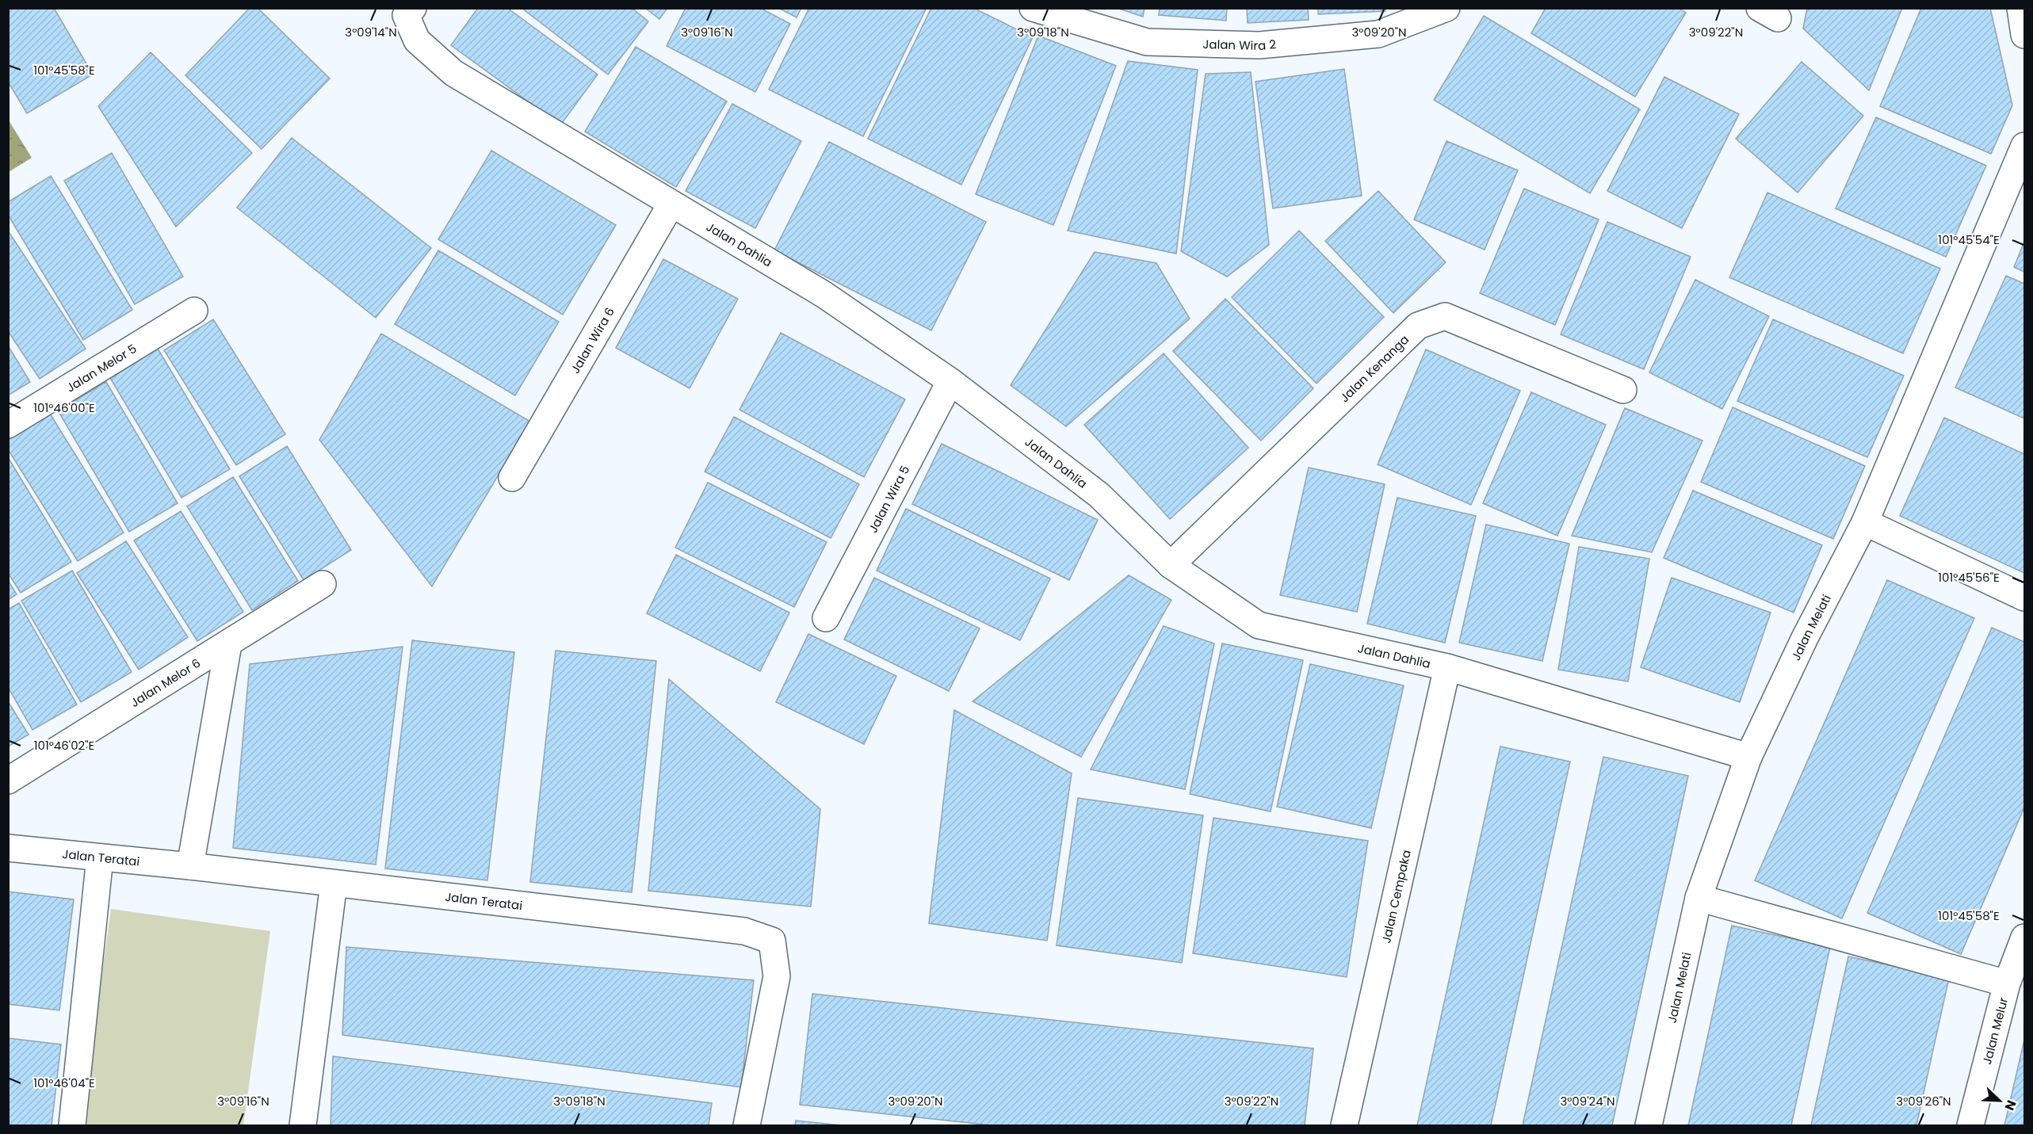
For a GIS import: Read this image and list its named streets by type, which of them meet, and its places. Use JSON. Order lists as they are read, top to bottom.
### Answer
{
  "streets": {
    "street": [
      "Jalan Wira 2",
      "Jalan Dahlia",
      "Jalan Wira 6",
      "Jalan Melor 5",
      "Jalan Kenanga",
      "Jalan Wira 5",
      "Jalan Melati",
      "Jalan Melor 6",
      "Jalan Teratai",
      "Jalan Cempaka",
      "Jalan Melur"
    ]
  },
  "crossings": [
    ["Jalan Dahlia", "Jalan Wira 6"],
    ["Jalan Dahlia", "Jalan Kenanga"],
    ["Jalan Dahlia", "Jalan Wira 5"],
    ["Jalan Dahlia", "Jalan Melati"],
    ["Jalan Dahlia", "Jalan Cempaka"]
  ],
  "north": "bottom right",
  "coordinates": [
    "3°09'14\"N",
    "3°09'16\"N",
    "3°09'18\"N",
    "3°09'20\"N",
    "3°09'22\"N",
    "101°45'58\"E",
    "101°45'54\"E",
    "101°46'00\"E",
    "101°45'56\"E",
    "101°46'02\"E",
    "101°46'04\"E",
    "3°09'24\"N",
    "3°09'26\"N"
  ]
}
